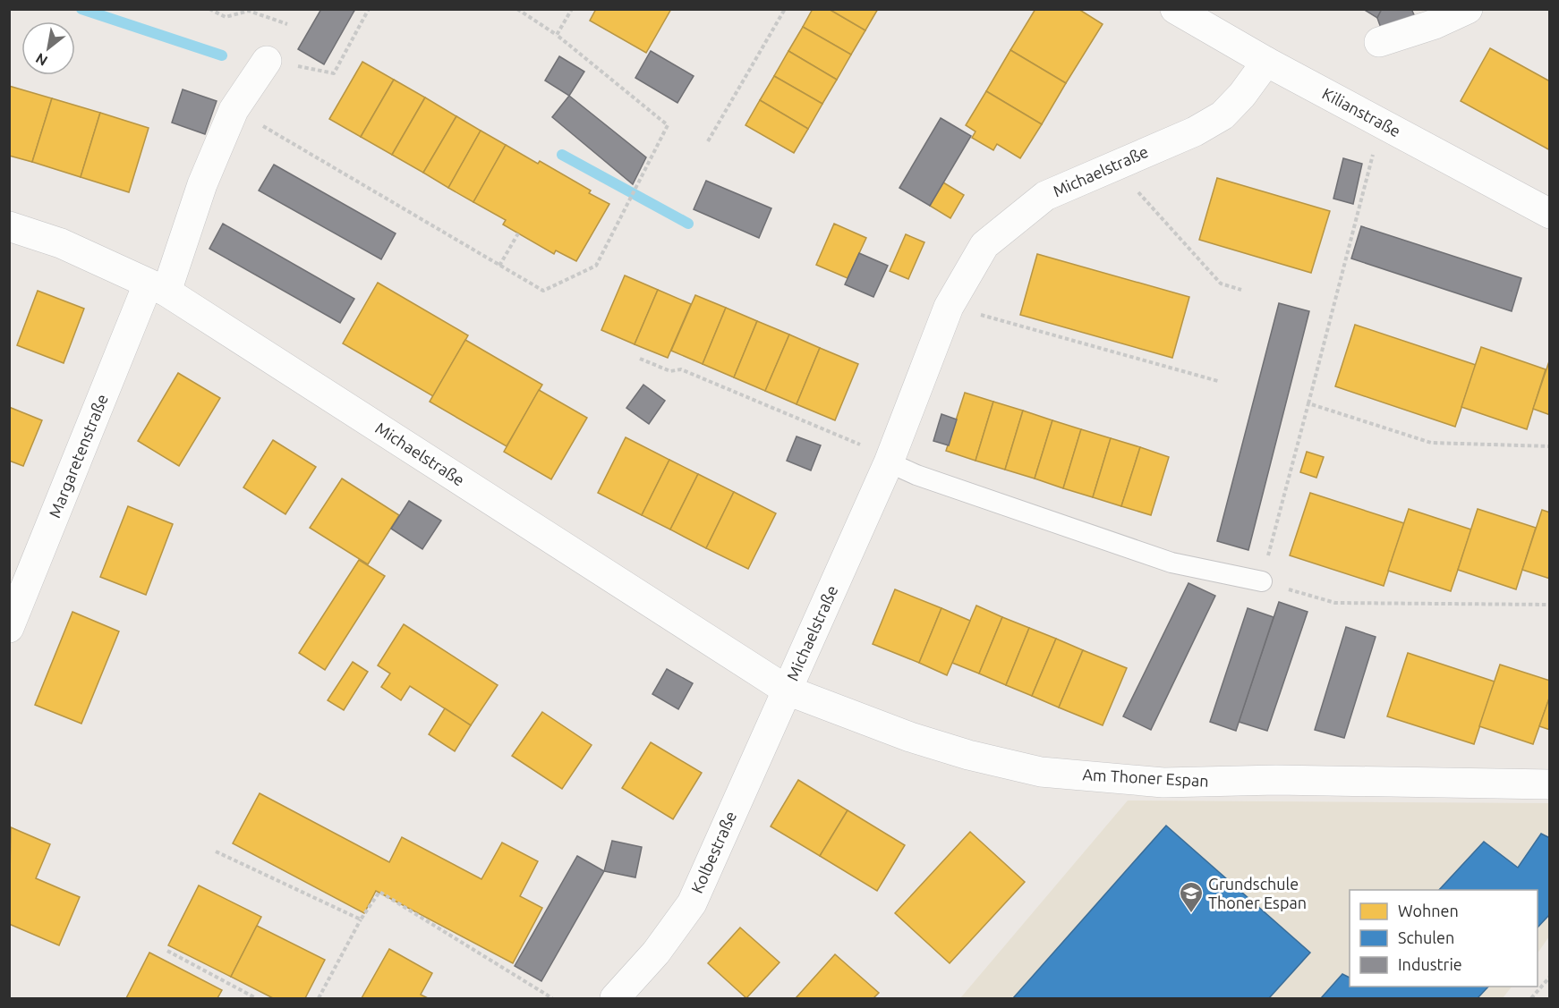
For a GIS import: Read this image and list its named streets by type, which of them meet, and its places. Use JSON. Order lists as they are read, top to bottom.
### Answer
{
  "streets": {
    "street": [
      "Kilianstraße",
      "Michaelstraße",
      "Margaretenstraße",
      "Am Thoner Espan",
      "Kolbestraße"
    ]
  },
  "crossings": [
    ["Kilianstraße", "Michaelstraße"],
    ["Michaelstraße", "Margaretenstraße"],
    ["Michaelstraße", "Am Thoner Espan"],
    ["Michaelstraße", "Kolbestraße"],
    ["Am Thoner Espan", "Kolbestraße"]
  ],
  "places": {
    "school or university": ["Grundschule Thoner Espan"]
  },
  "legend": ["Wohnen", "Schulen", "Industrie"],
  "north": "bottom left"
}
